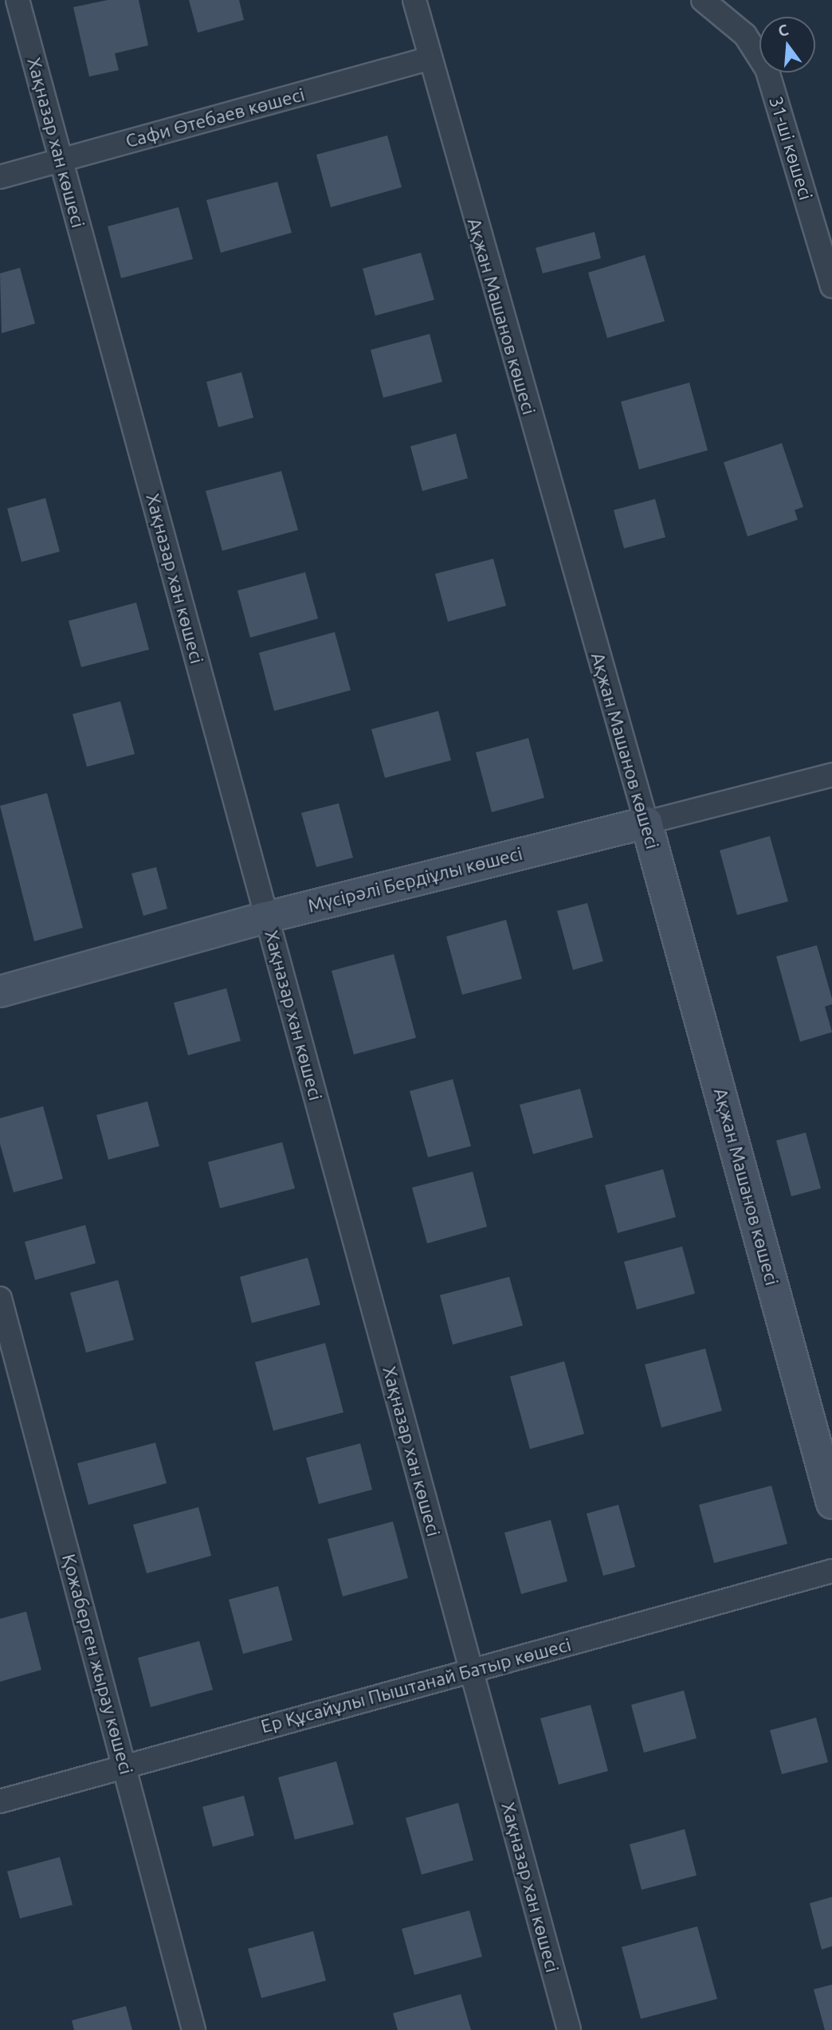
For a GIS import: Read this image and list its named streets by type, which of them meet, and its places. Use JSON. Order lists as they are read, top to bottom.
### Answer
{
  "streets": {
    "street": [
      "Сафи Өтебаев көшесі",
      "Хақназар хан көшесі",
      "31-ші көшесі",
      "Ақжан Машанов көшесі",
      "Мүсірәлі Бердіұлы көшесі",
      "Қожаберген жырау көшесі",
      "Ер Құсайұлы Пыштанай Батыр көшесі"
    ]
  },
  "crossings": [
    ["Сафи Өтебаев көшесі", "Хақназар хан көшесі"],
    ["Сафи Өтебаев көшесі", "Ақжан Машанов көшесі"],
    ["Хақназар хан көшесі", "Мүсірәлі Бердіұлы көшесі"],
    ["Хақназар хан көшесі", "Ер Құсайұлы Пыштанай Батыр көшесі"],
    ["Ақжан Машанов көшесі", "Мүсірәлі Бердіұлы көшесі"],
    ["Қожаберген жырау көшесі", "Ер Құсайұлы Пыштанай Батыр көшесі"]
  ],
  "north": "top"
}
